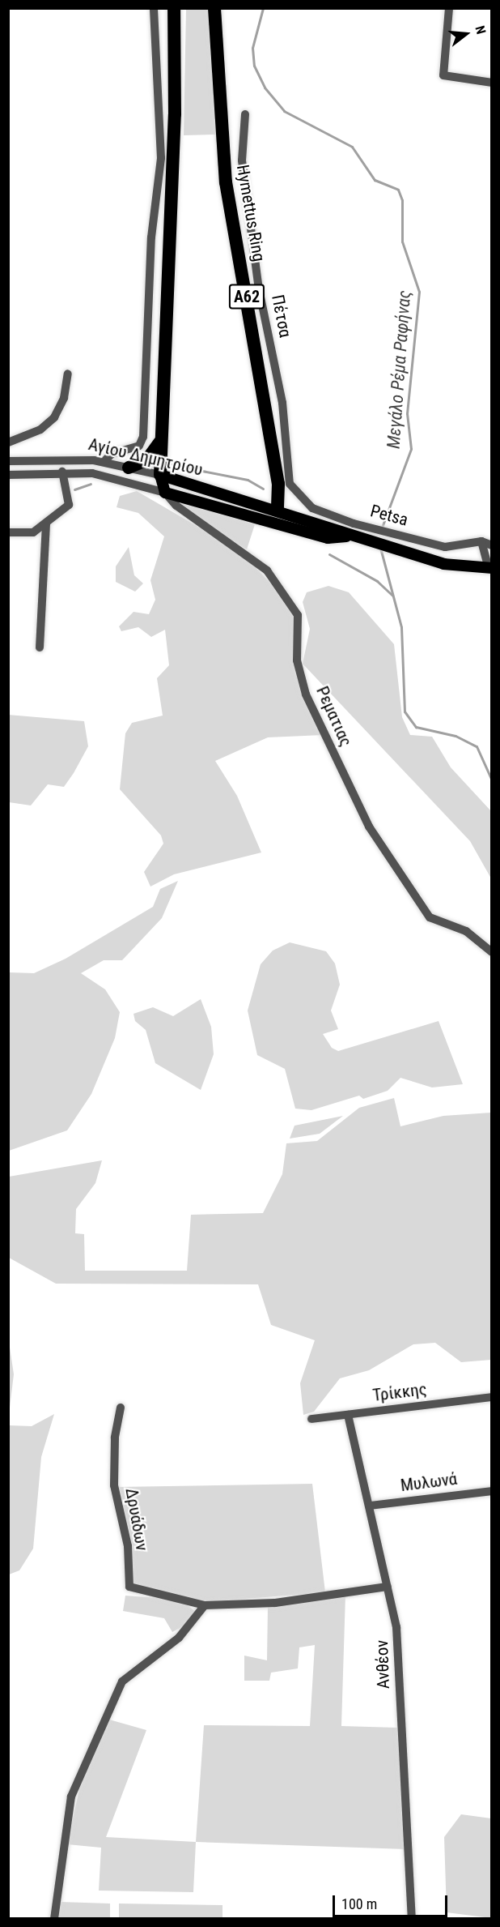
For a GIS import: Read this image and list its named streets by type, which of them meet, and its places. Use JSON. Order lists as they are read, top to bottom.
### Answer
{
  "streets": {
    "highway": ["Hymettus Ring", "Α62"],
    "main road": ["Αγίου Δημητρίου", "Petsa"],
    "street": [
      "Πέτσα",
      "Ρεματιας",
      "Τρίκκης",
      "Μυλωνά",
      "Δρυάδων",
      "Ανθέον"
    ]
  },
  "crossings": [
    ["Hymettus Ring", "Αγίου Δημητρίου"],
    ["Πέτσα", "Petsa"],
    ["Αγίου Δημητρίου", "Ρεματιας"],
    ["Τρίκκης", "Ανθέον"],
    ["Μυλωνά", "Ανθέον"]
  ],
  "water": ["Μεγάλο Ρέμα Ραφήνας"],
  "scale_bar": "100 m",
  "north": "right"
}
